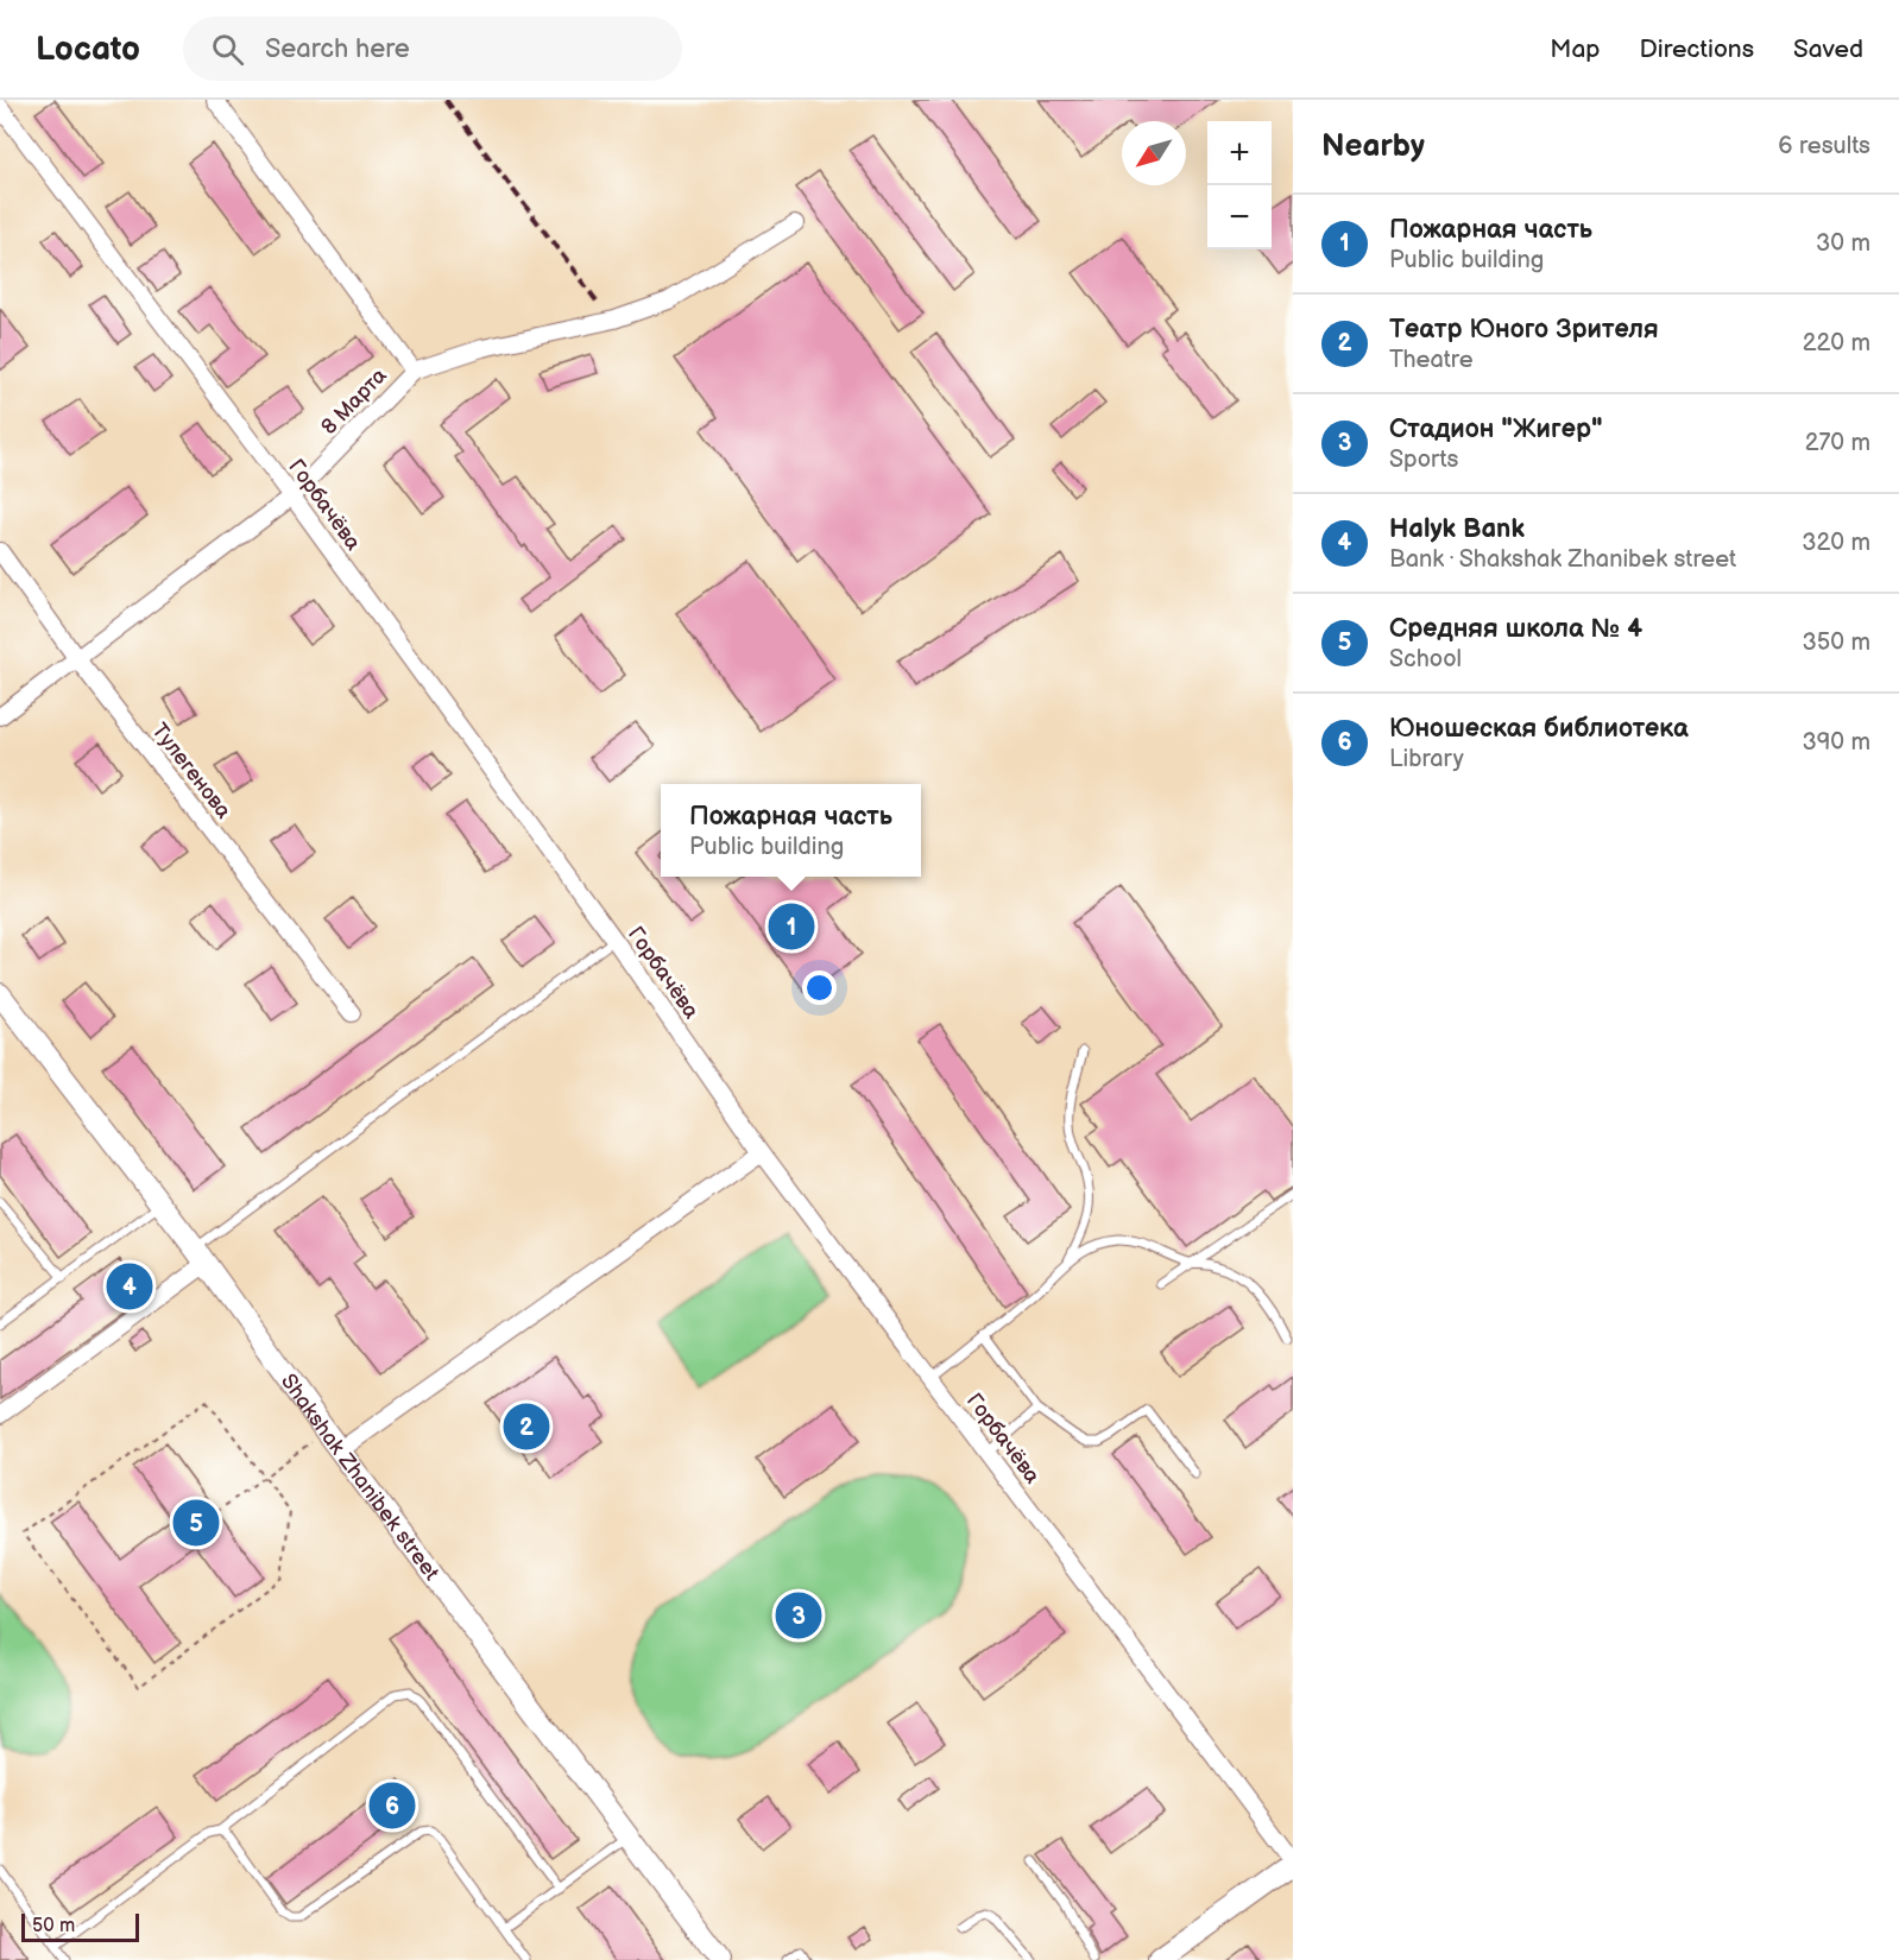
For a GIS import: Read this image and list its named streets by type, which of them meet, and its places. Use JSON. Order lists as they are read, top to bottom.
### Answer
{
  "streets": {
    "main road": ["Shakshak Zhanibek street"],
    "street": ["8 Марта", "Горбачёва", "Тулегенова"]
  },
  "crossings": [
    ["8 Марта", "Горбачёва"],
    ["8 Марта", "Тулегенова"]
  ],
  "scale_bar": "50 m",
  "north": "bottom left",
  "page": {
    "header": "Locato",
    "search": "Search here",
    "nav": ["Map", "Directions", "Saved"],
    "heading": ["Nearby", "6 results"],
    "map_buttons": ["+", "−"],
    "list": [
      {
        "mark": "1",
        "name": "Пожарная часть",
        "note": "Public building",
        "value": "30 m"
      },
      {
        "mark": "2",
        "name": "Театр Юного Зрителя",
        "note": "Theatre",
        "value": "220 m"
      },
      {
        "mark": "3",
        "name": "Стадион \"Жигер\"",
        "note": "Sports",
        "value": "270 m"
      },
      {
        "mark": "4",
        "name": "Halyk Bank",
        "note": "Bank · Shakshak Zhanibek street",
        "value": "320 m"
      },
      {
        "mark": "5",
        "name": "Средняя школа № 4",
        "note": "School",
        "value": "350 m"
      },
      {
        "mark": "6",
        "name": "Юношеская библиотека",
        "note": "Library",
        "value": "390 m"
      }
    ],
    "popup": ["Пожарная часть", "Public building"],
    "pins": [
      "1",
      "4",
      "2",
      "5",
      "3",
      "6"
    ],
    "scale": "50 m"
  }
}
